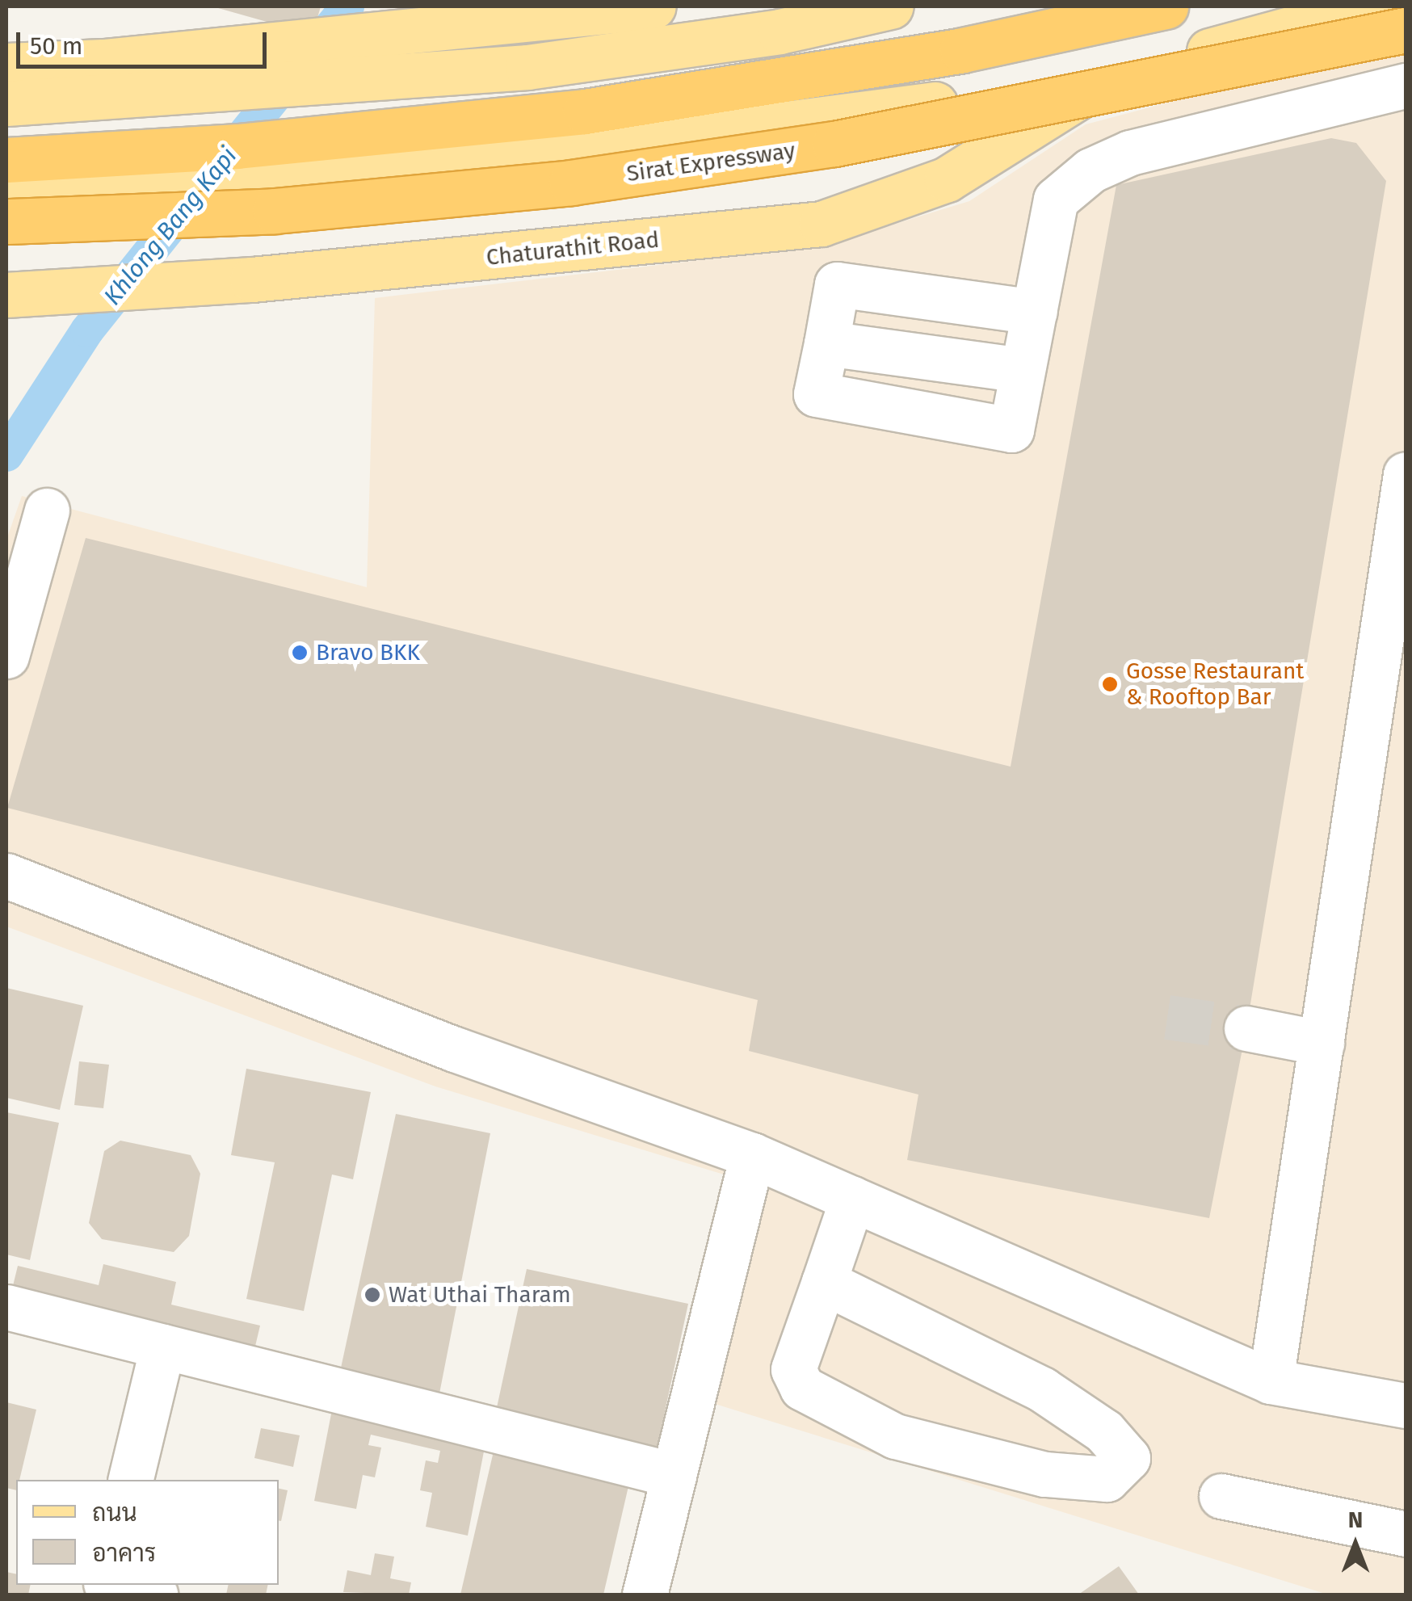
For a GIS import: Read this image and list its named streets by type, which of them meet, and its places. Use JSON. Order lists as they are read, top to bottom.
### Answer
{
  "streets": {
    "highway": ["Sirat Expressway"],
    "main road": ["Chaturathit Road"]
  },
  "water": ["Khlong Bang Kapi"],
  "places": ["Bravo BKK", "Gosse Restaurant & Rooftop Bar", "Wat Uthai Tharam"],
  "legend": ["ถนน", "อาคาร"],
  "scale_bar": "50 m",
  "north": "top"
}
